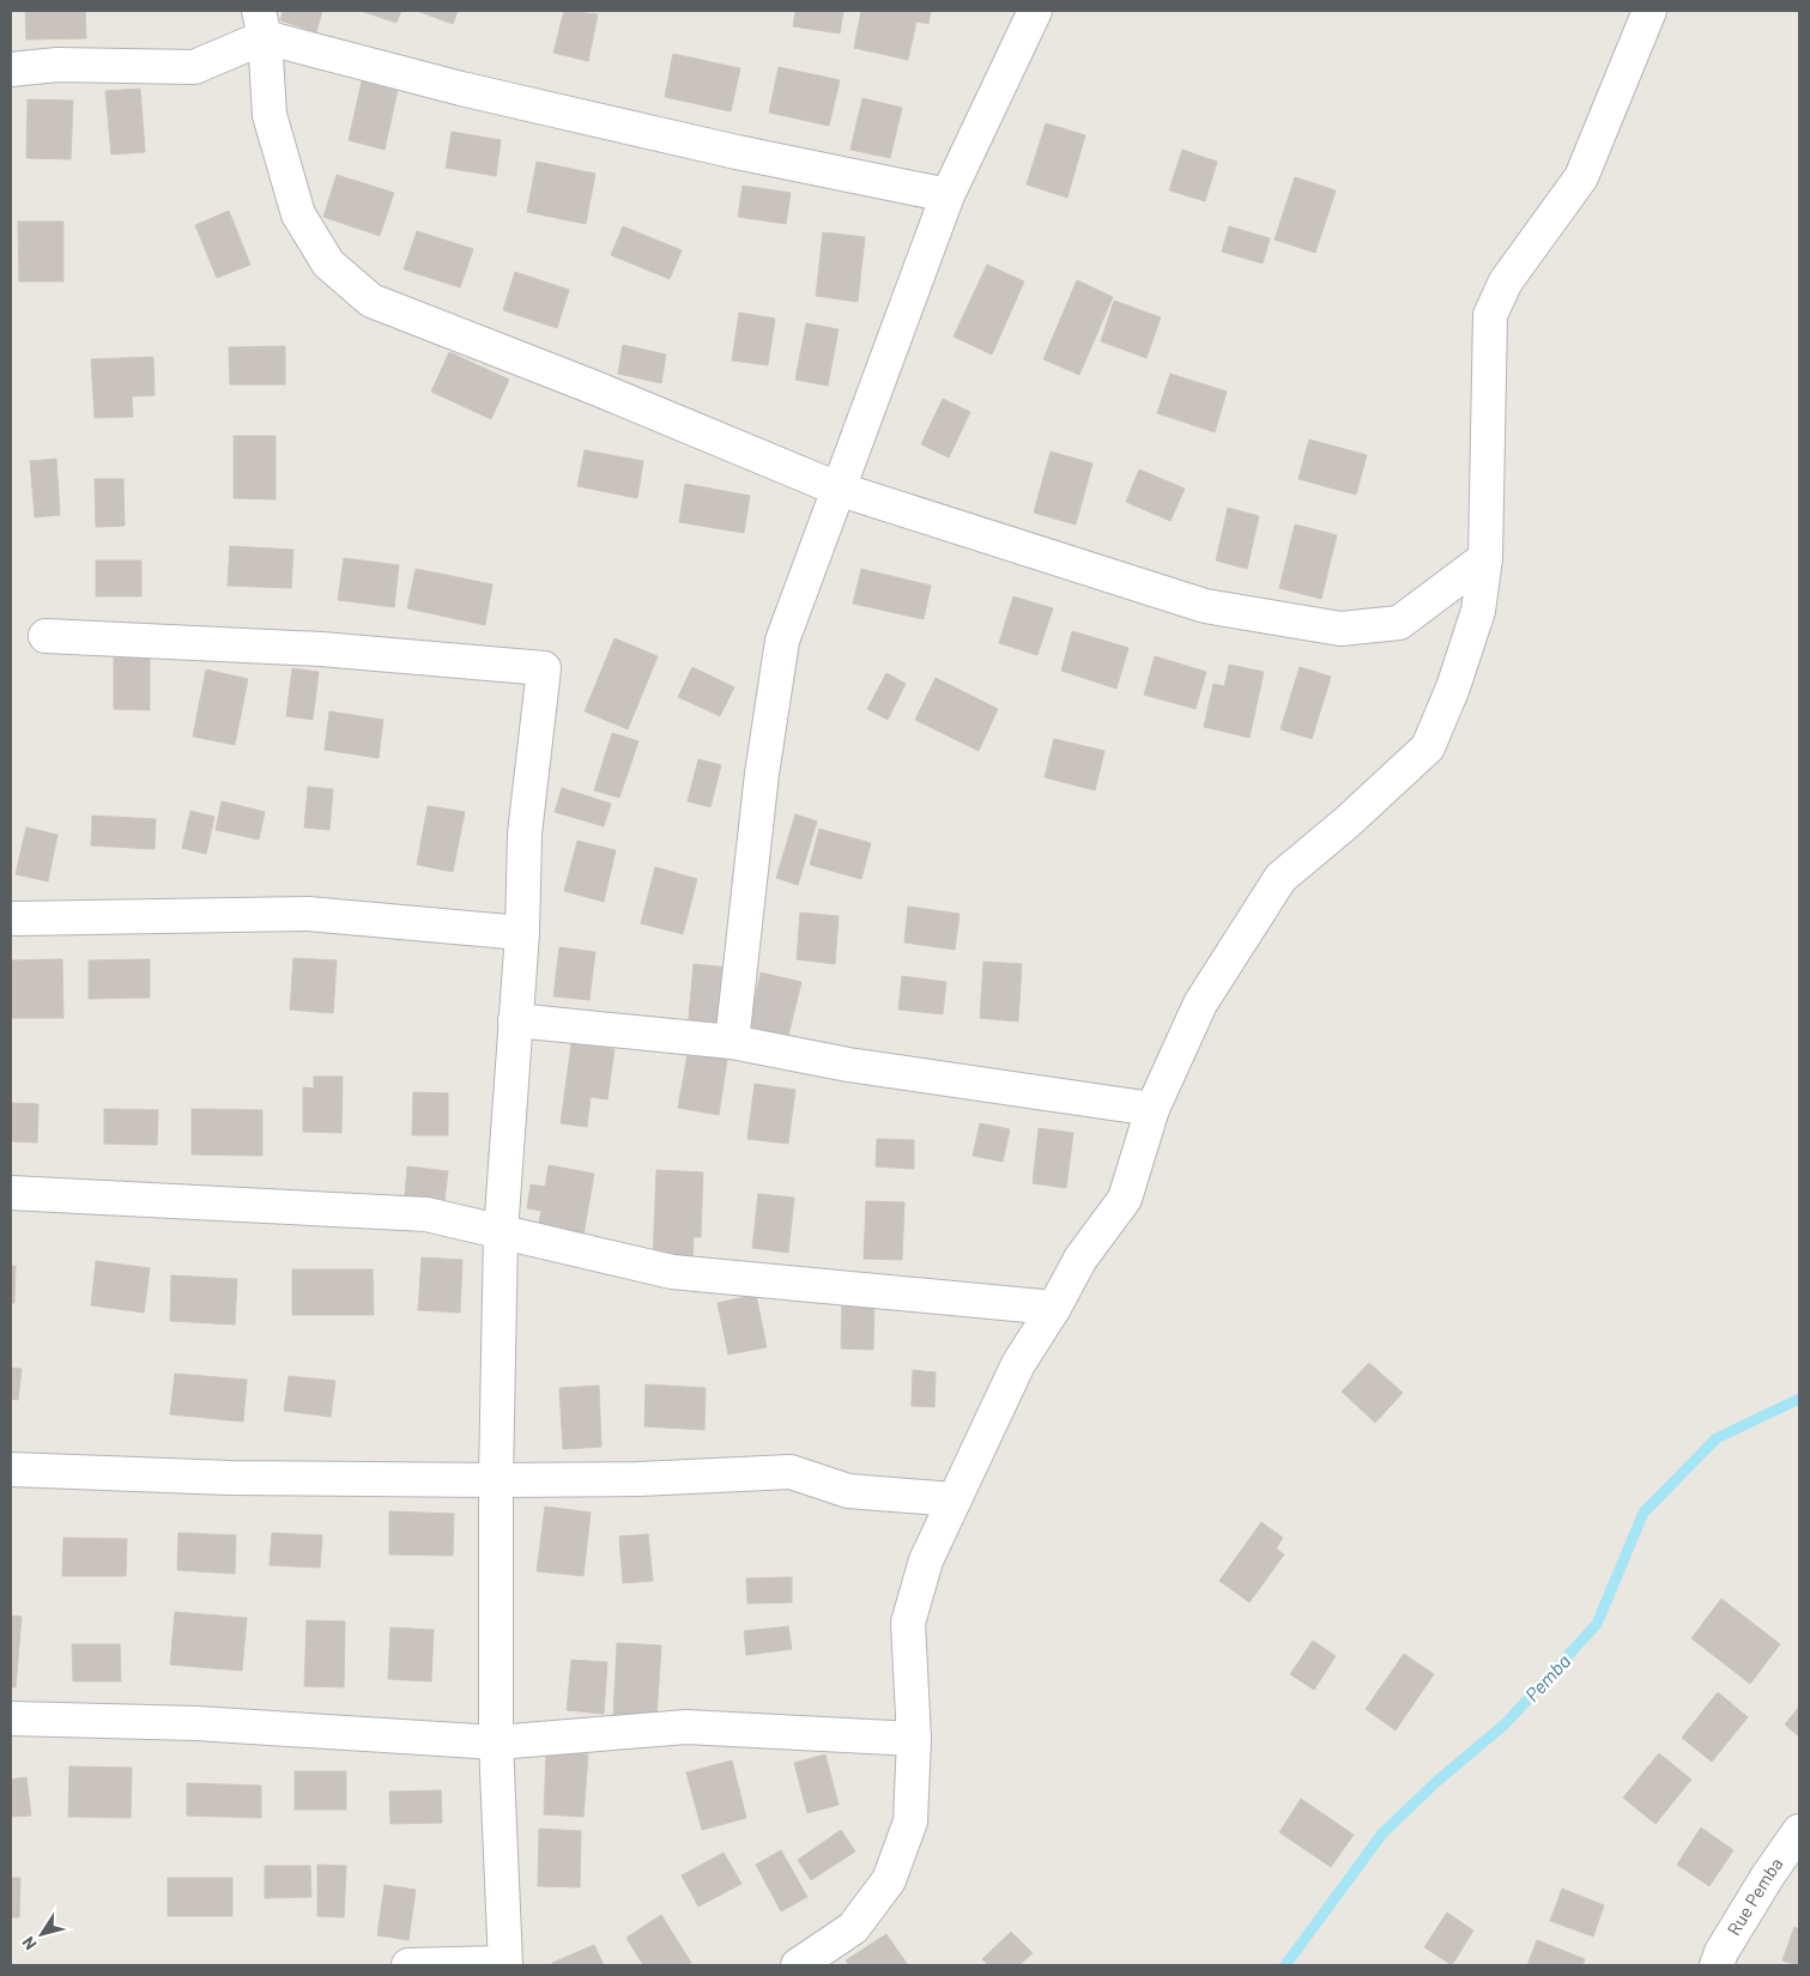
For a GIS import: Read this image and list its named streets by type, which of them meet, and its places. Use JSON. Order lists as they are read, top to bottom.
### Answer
{
  "streets": {
    "street": ["Rue Pemba"]
  },
  "water": ["Pemba"],
  "north": "bottom left"
}
